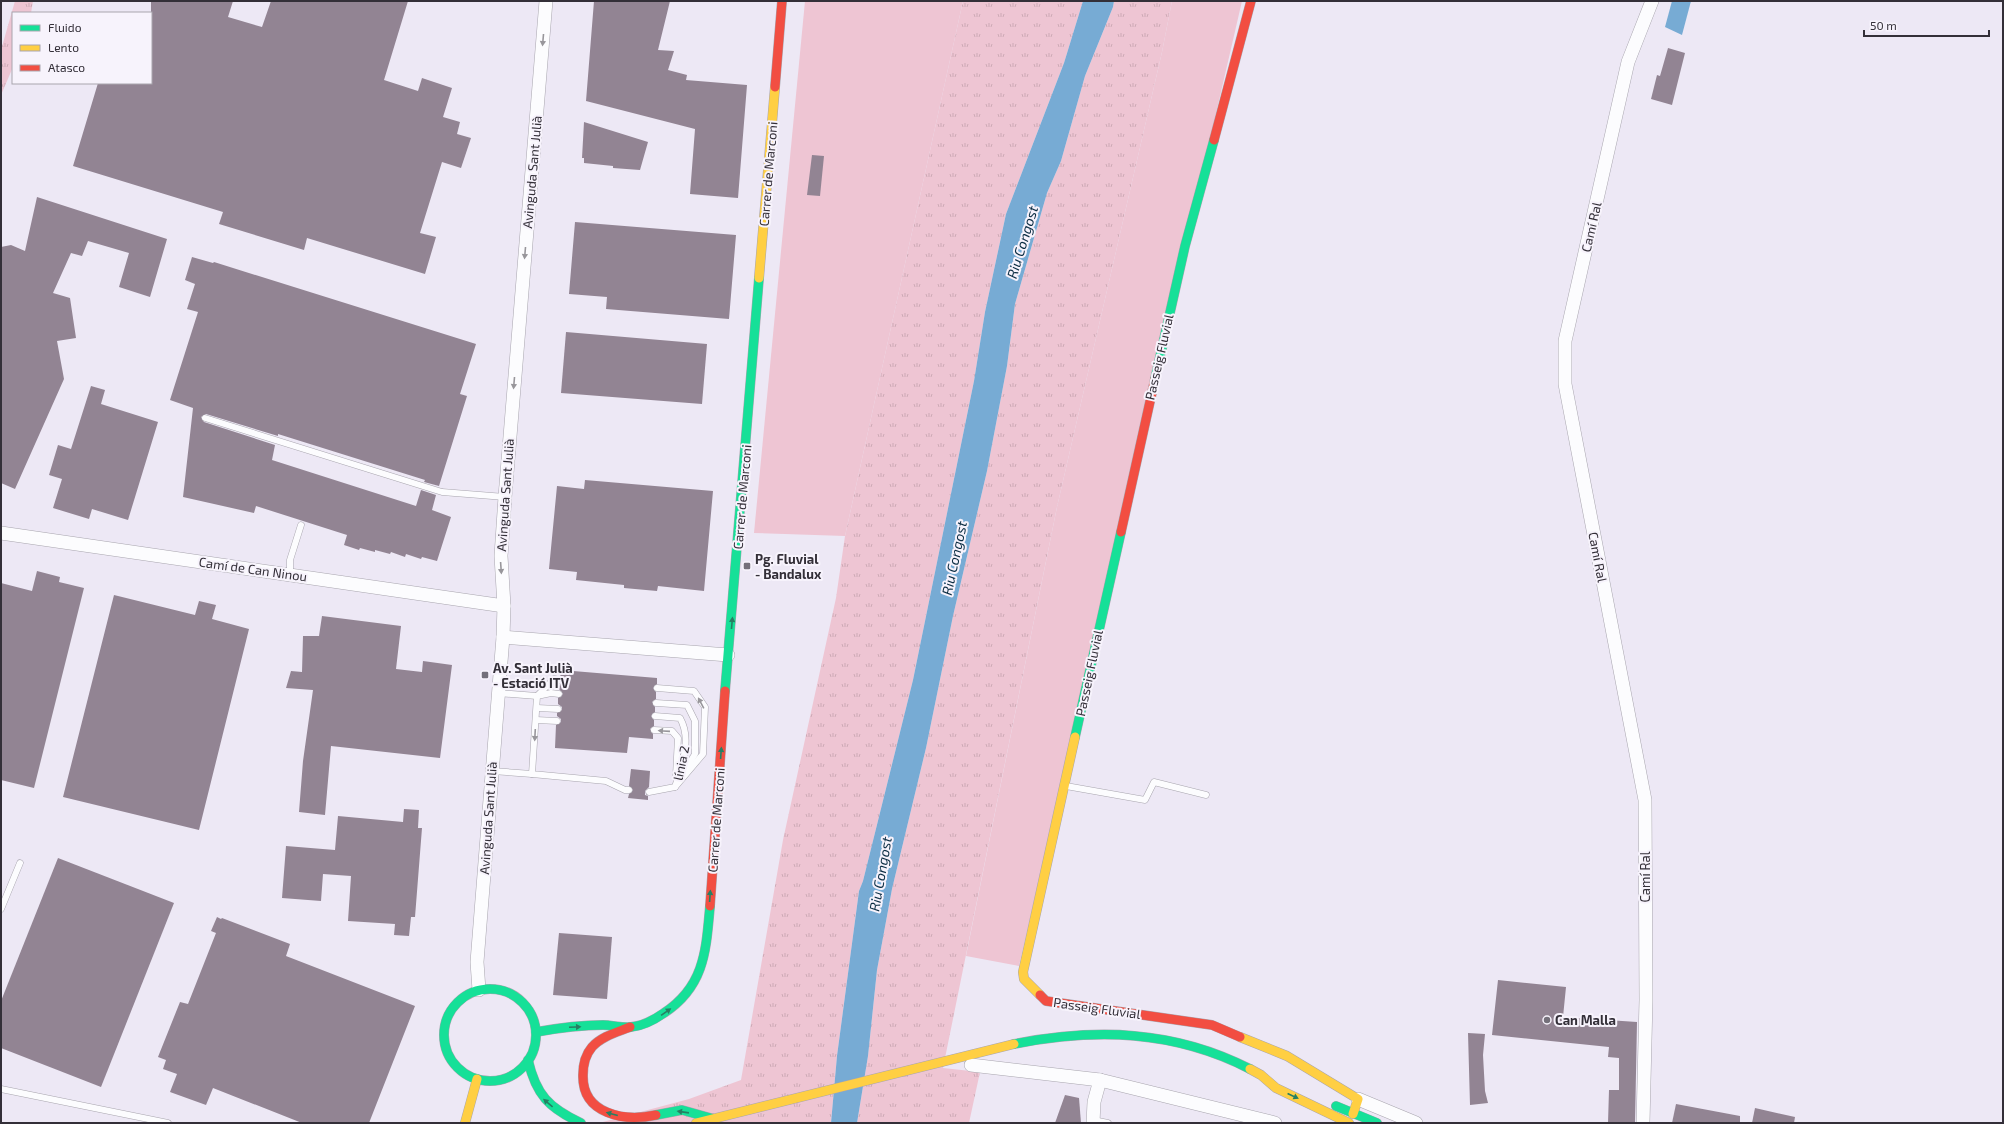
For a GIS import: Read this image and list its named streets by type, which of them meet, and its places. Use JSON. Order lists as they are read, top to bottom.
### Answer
{
  "streets": {
    "main road": ["Carrer de Marconi", "Passeig Fluvial"],
    "street": ["Avinguda Sant Julià", "Camí Ral", "Camí de Can Ninou"],
    "lane": ["línia 2"]
  },
  "crossings": [
    ["Avinguda Sant Julià", "Camí de Can Ninou"]
  ],
  "one_way": ["Avinguda Sant Julià", "Carrer de Marconi"],
  "water": ["Riu Congost"],
  "places": {
    "transit": ["Pg. Fluvial - Bandalux", "Av. Sant Julià - Estació ITV"],
    "other": ["Can Malla"]
  },
  "legend": ["Fluido", "Lento", "Atasco"],
  "scale_bar": "50 m"
}
